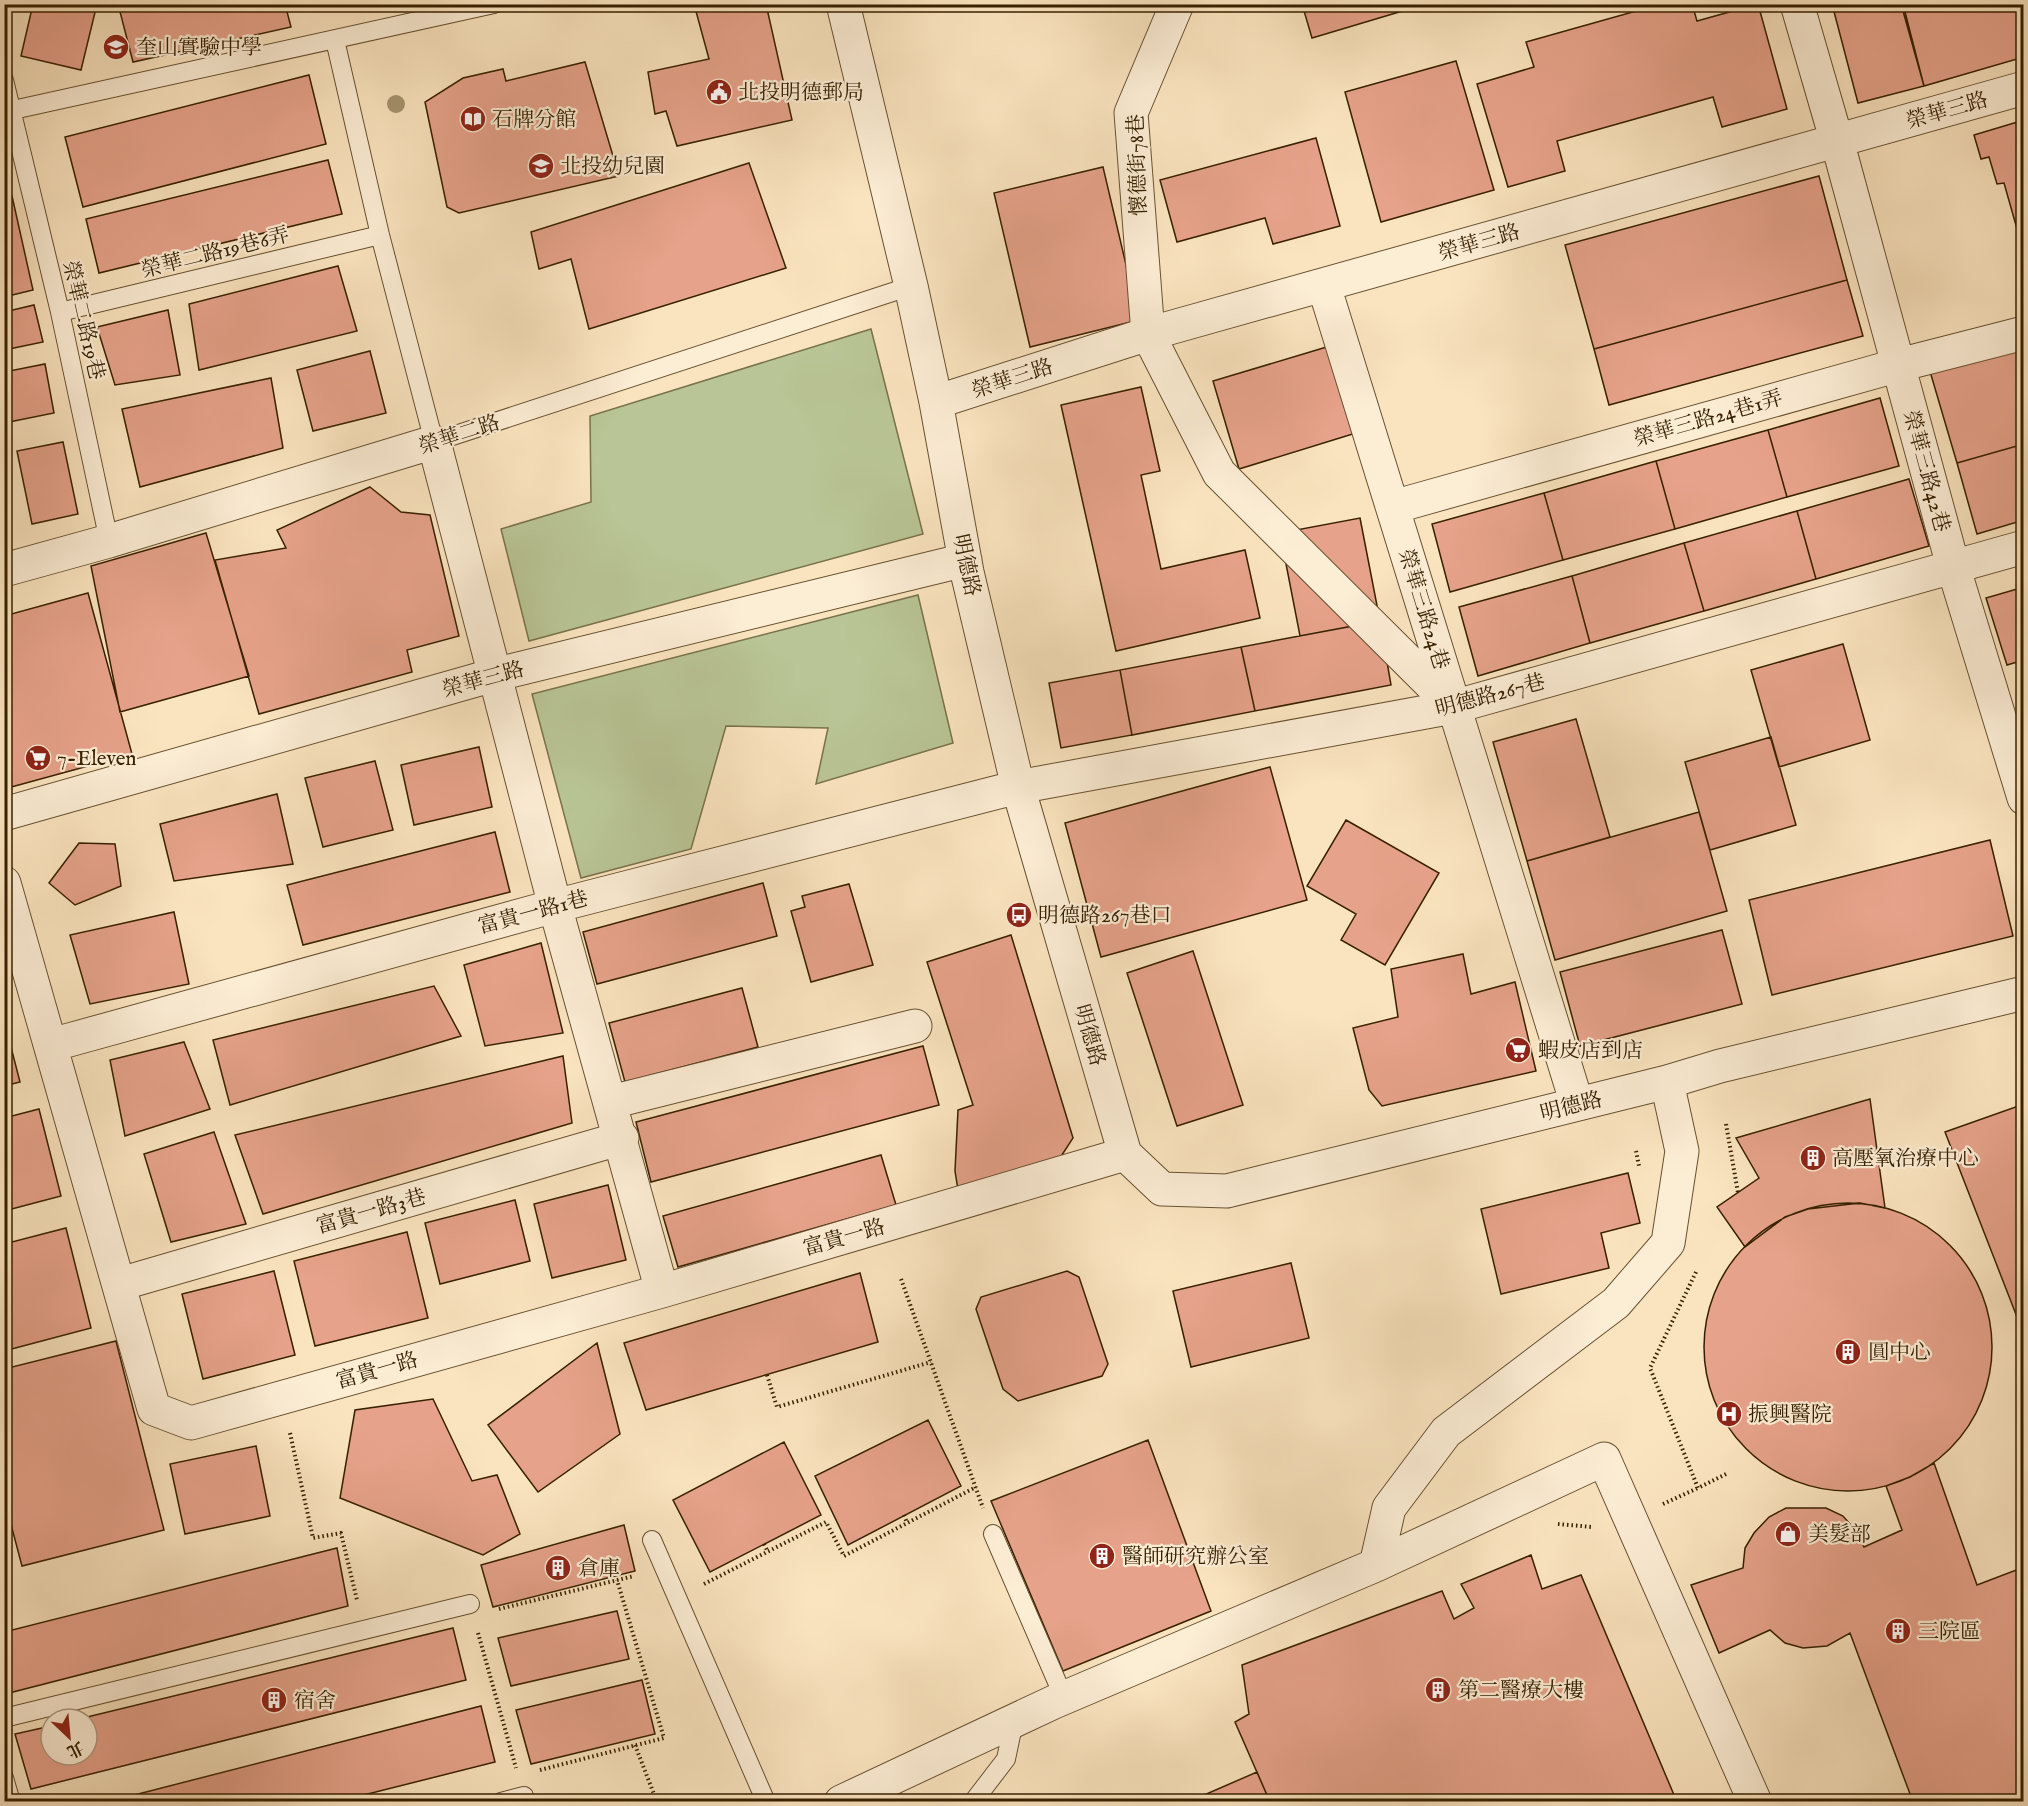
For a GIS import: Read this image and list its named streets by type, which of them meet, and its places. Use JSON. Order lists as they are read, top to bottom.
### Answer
{
  "streets": {
    "street": [
      "榮華三路",
      "懷德街78巷",
      "榮華三路24巷1弄",
      "榮華二路",
      "榮華三路42巷",
      "明德路",
      "榮華三路24巷",
      "明德路267巷",
      "富貴一路1巷",
      "富貴一路3巷",
      "富貴一路"
    ],
    "lane": ["榮華二路19巷6弄", "榮華二路19巷"]
  },
  "crossings": [
    ["榮華三路", "懷德街78巷"],
    ["榮華三路", "榮華三路42巷"],
    ["榮華三路", "明德路"],
    ["榮華三路", "榮華三路24巷"],
    ["榮華二路19巷6弄", "榮華二路19巷"],
    ["榮華二路19巷", "榮華二路"],
    ["榮華三路24巷1弄", "榮華三路42巷"],
    ["榮華三路24巷1弄", "榮華三路24巷"],
    ["榮華二路", "明德路"],
    ["榮華三路42巷", "明德路267巷"],
    ["明德路", "榮華三路24巷"],
    ["明德路", "明德路267巷"],
    ["明德路", "富貴一路1巷"],
    ["明德路", "富貴一路"],
    ["榮華三路24巷", "明德路267巷"],
    ["明德路267巷", "富貴一路1巷"],
    ["富貴一路1巷", "富貴一路"],
    ["富貴一路3巷", "富貴一路"]
  ],
  "places": {
    "school or university": ["奎山實驗中學", "北投幼兒園"],
    "public building": ["北投明德郵局"],
    "library": ["石牌分館"],
    "supermarket": ["7-Eleven", "蝦皮店到店"],
    "bus stop": ["明德路267巷口"],
    "building": [
      "高壓氧治療中心",
      "圓中心",
      "醫師研究辦公室",
      "倉庫",
      "三院區",
      "第二醫療大樓",
      "宿舍"
    ],
    "hospital": ["振興醫院"],
    "shop": ["美髮部"]
  },
  "north": "bottom right"
}
